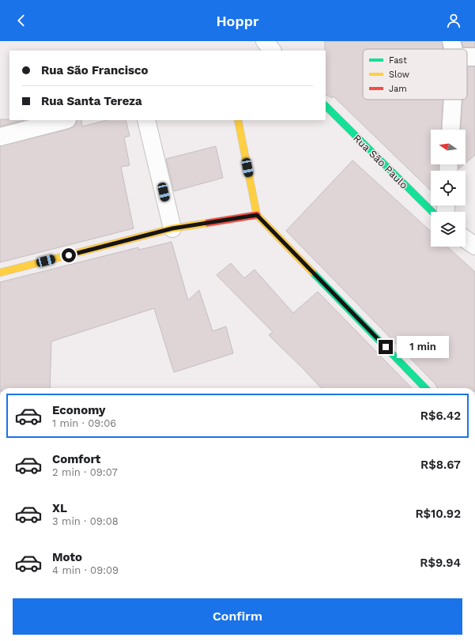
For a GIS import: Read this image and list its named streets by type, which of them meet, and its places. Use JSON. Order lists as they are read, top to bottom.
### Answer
{
  "streets": {
    "street": ["Rua São Paulo"]
  },
  "legend": ["Fast", "Slow", "Jam"],
  "north": "left",
  "page": {
    "header": "Hoppr",
    "banner": ["Rua São Francisco", "Rua Santa Tereza"],
    "bubble": "1 min",
    "list": [
      {
        "name": "Economy",
        "note": "1 min · 09:06",
        "value": "R$6.42"
      },
      {
        "name": "Comfort",
        "note": "2 min · 09:07",
        "value": "R$8.67"
      },
      {
        "name": "XL",
        "note": "3 min · 09:08",
        "value": "R$10.92"
      },
      {
        "name": "Moto",
        "note": "4 min · 09:09",
        "value": "R$9.94"
      }
    ],
    "buttons": "Confirm"
  }
}
